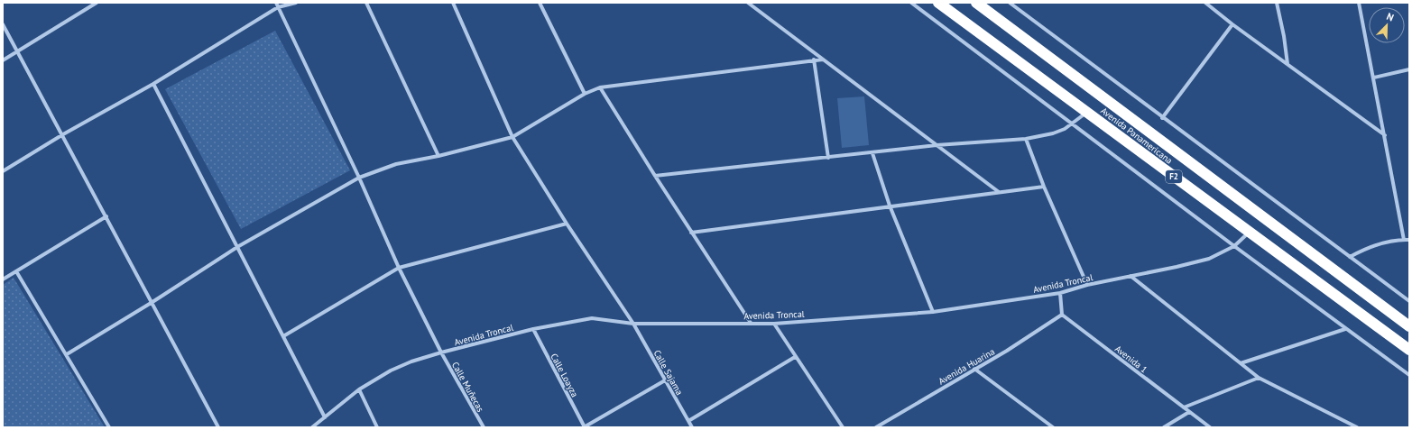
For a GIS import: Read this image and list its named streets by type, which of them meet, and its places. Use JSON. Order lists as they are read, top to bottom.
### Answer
{
  "streets": {
    "highway": ["Avenida Panamericana", "F2"],
    "street": [
      "Avenida Troncal",
      "Avenida 1",
      "Avenida Huarina",
      "Calle Sajama",
      "Calle Loayza",
      "Calle Muñecas"
    ]
  },
  "crossings": [
    ["Avenida Panamericana", "Avenida Troncal"],
    ["Avenida Troncal", "Calle Sajama"],
    ["Avenida Troncal", "Calle Loayza"],
    ["Avenida Troncal", "Calle Muñecas"],
    ["Avenida 1", "Avenida Huarina"]
  ],
  "north": "top right"
}
